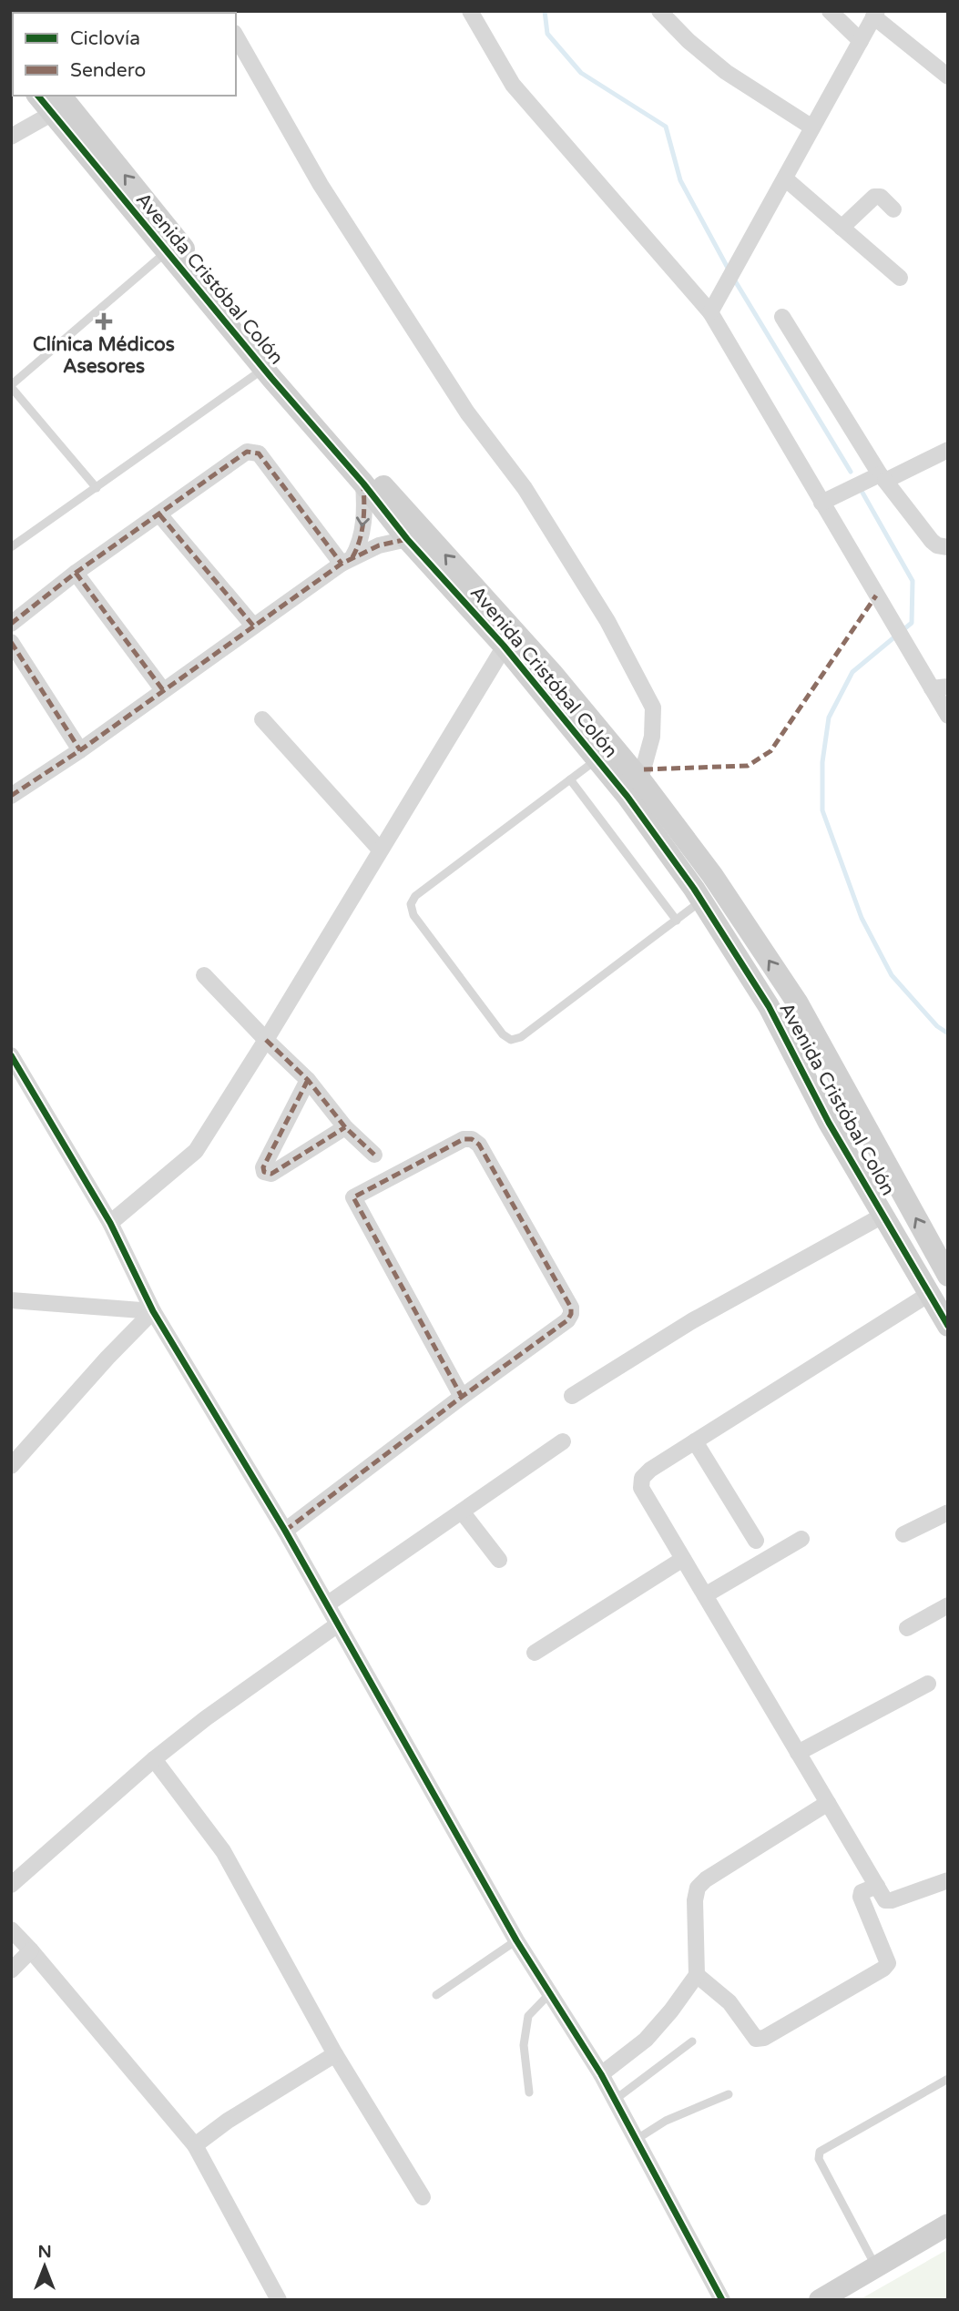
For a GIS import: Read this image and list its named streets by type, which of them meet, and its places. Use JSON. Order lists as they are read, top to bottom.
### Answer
{
  "streets": {
    "street": ["Avenida Cristóbal Colón"]
  },
  "places": {
    "health": ["Clínica Médicos Asesores"]
  },
  "legend": ["Ciclovía", "Sendero"],
  "north": "top"
}
